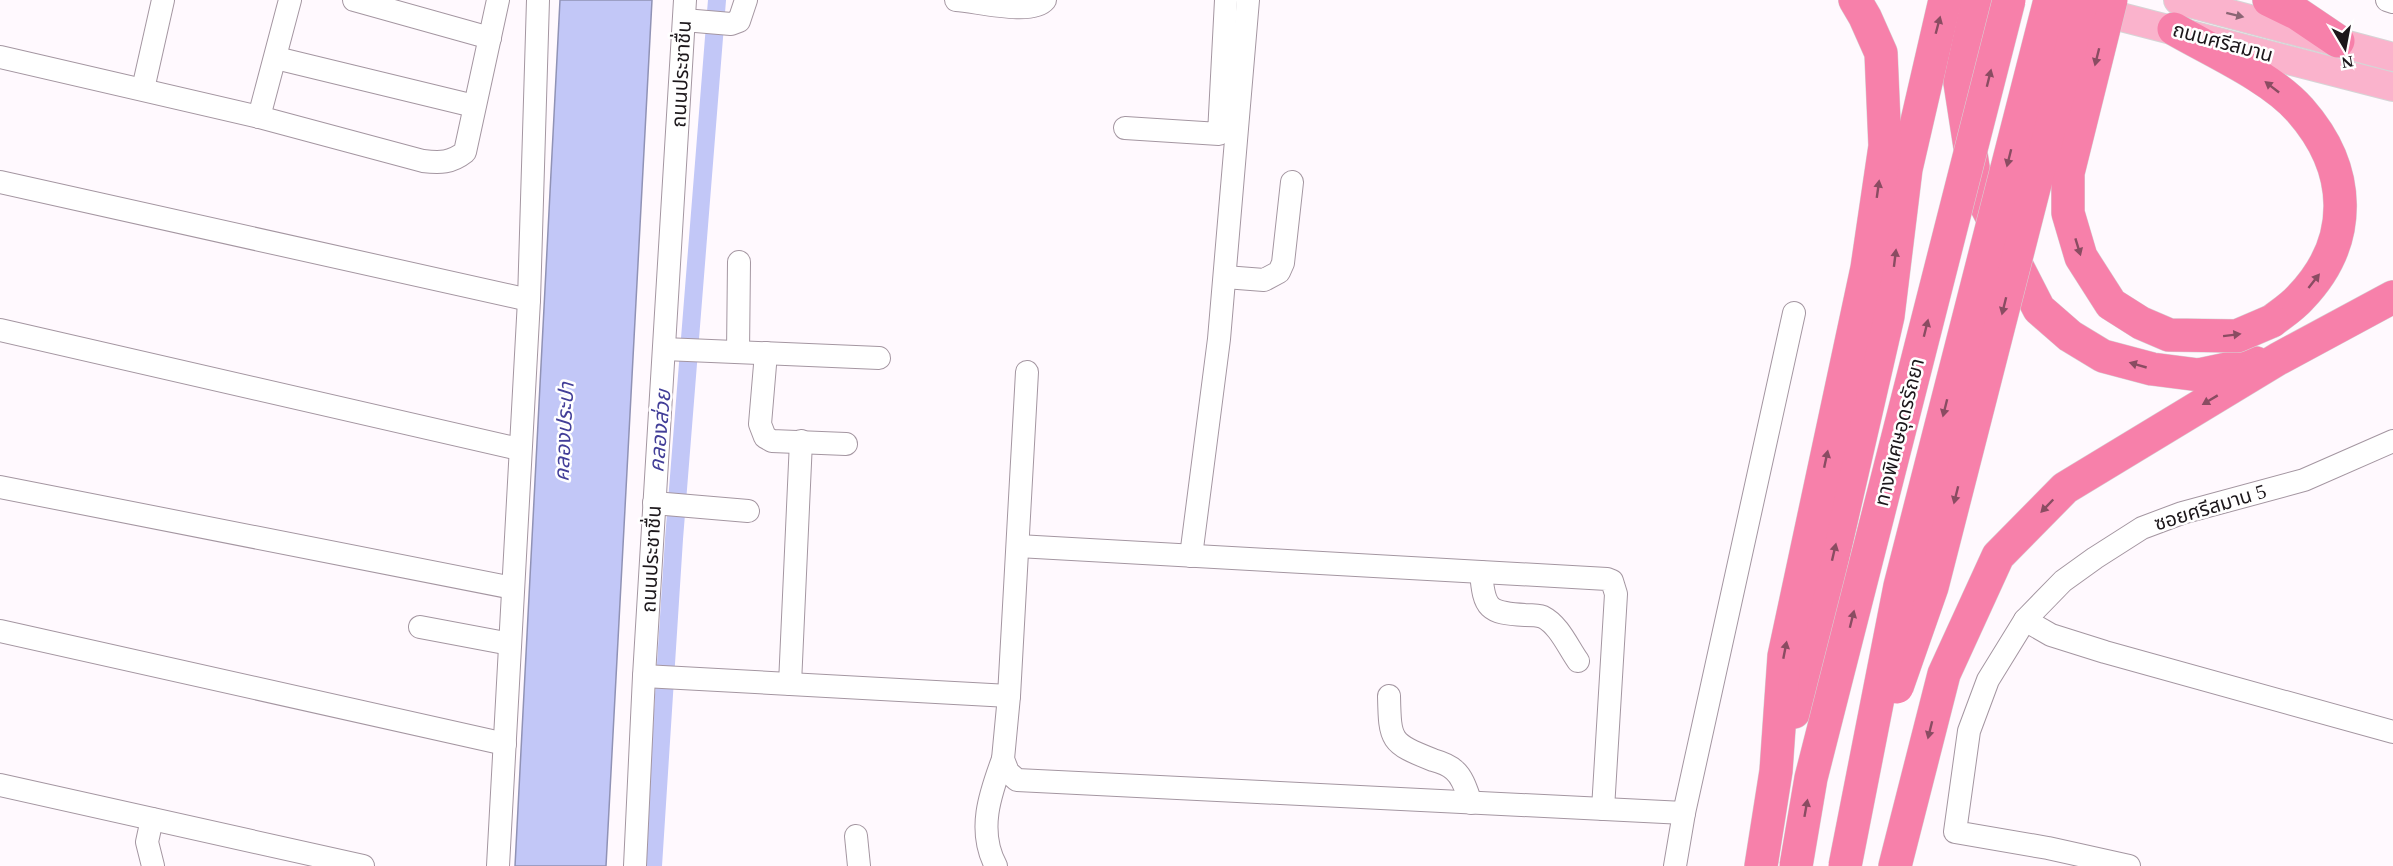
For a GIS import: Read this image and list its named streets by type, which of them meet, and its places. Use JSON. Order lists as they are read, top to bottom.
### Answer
{
  "streets": {
    "highway": ["ทางพิเศษอุดรรัถยา"],
    "main road": ["ถนนศรีสมาน"],
    "street": ["ถนนประชาชื่น", "ซอยศรีสมาน 5"]
  },
  "crossings": [
    ["ถนนศรีสมาน", "ทางพิเศษอุดรรัถยา"]
  ],
  "water": ["คลองส่วย", "คลองประปา"],
  "north": "bottom"
}
